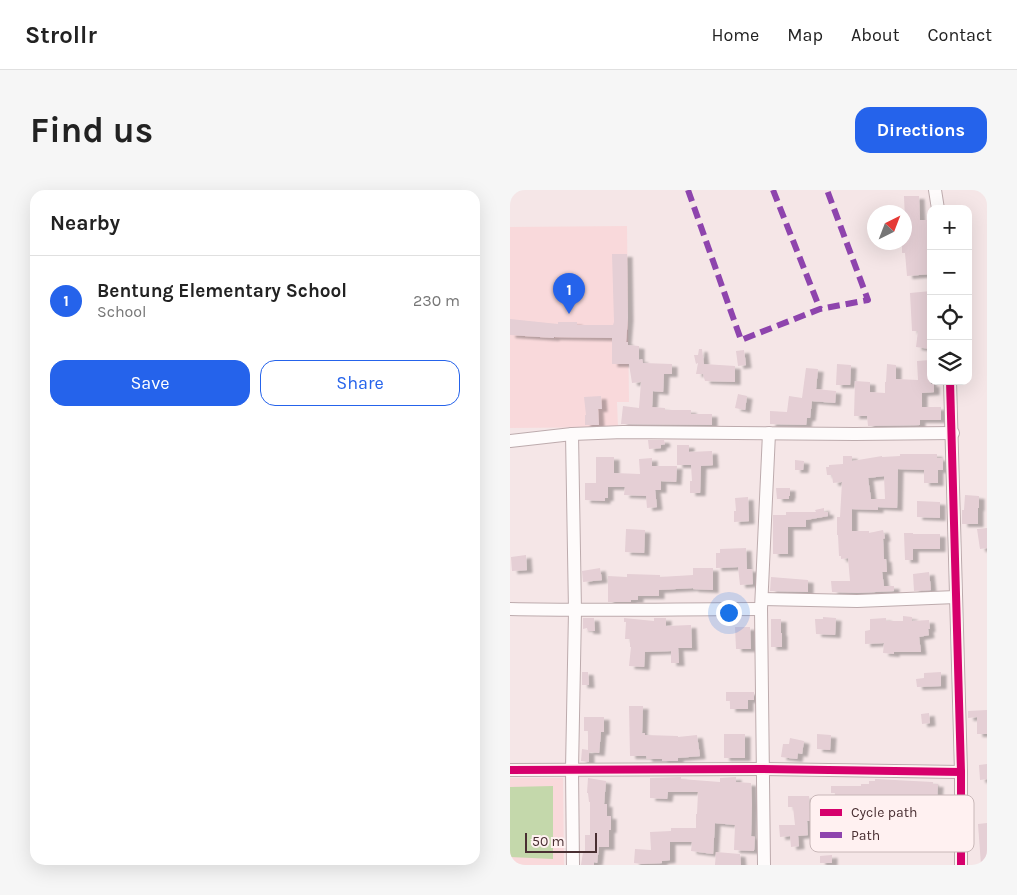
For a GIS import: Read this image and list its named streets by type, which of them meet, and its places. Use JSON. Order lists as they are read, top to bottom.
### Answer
{
  "legend": ["Cycle path", "Path"],
  "scale_bar": "50 m",
  "north": "top right",
  "page": {
    "header": "Strollr",
    "nav": [
      "Home",
      "Map",
      "About",
      "Contact"
    ],
    "buttons": [
      "Directions",
      ["Save", "Share"]
    ],
    "title": "Find us",
    "heading": "Nearby",
    "map_buttons": ["+", "−"],
    "list": [
      {
        "mark": "1",
        "name": "Bentung Elementary School",
        "note": "School",
        "value": "230 m"
      }
    ],
    "pins": "1",
    "scale": "50 m"
  }
}
